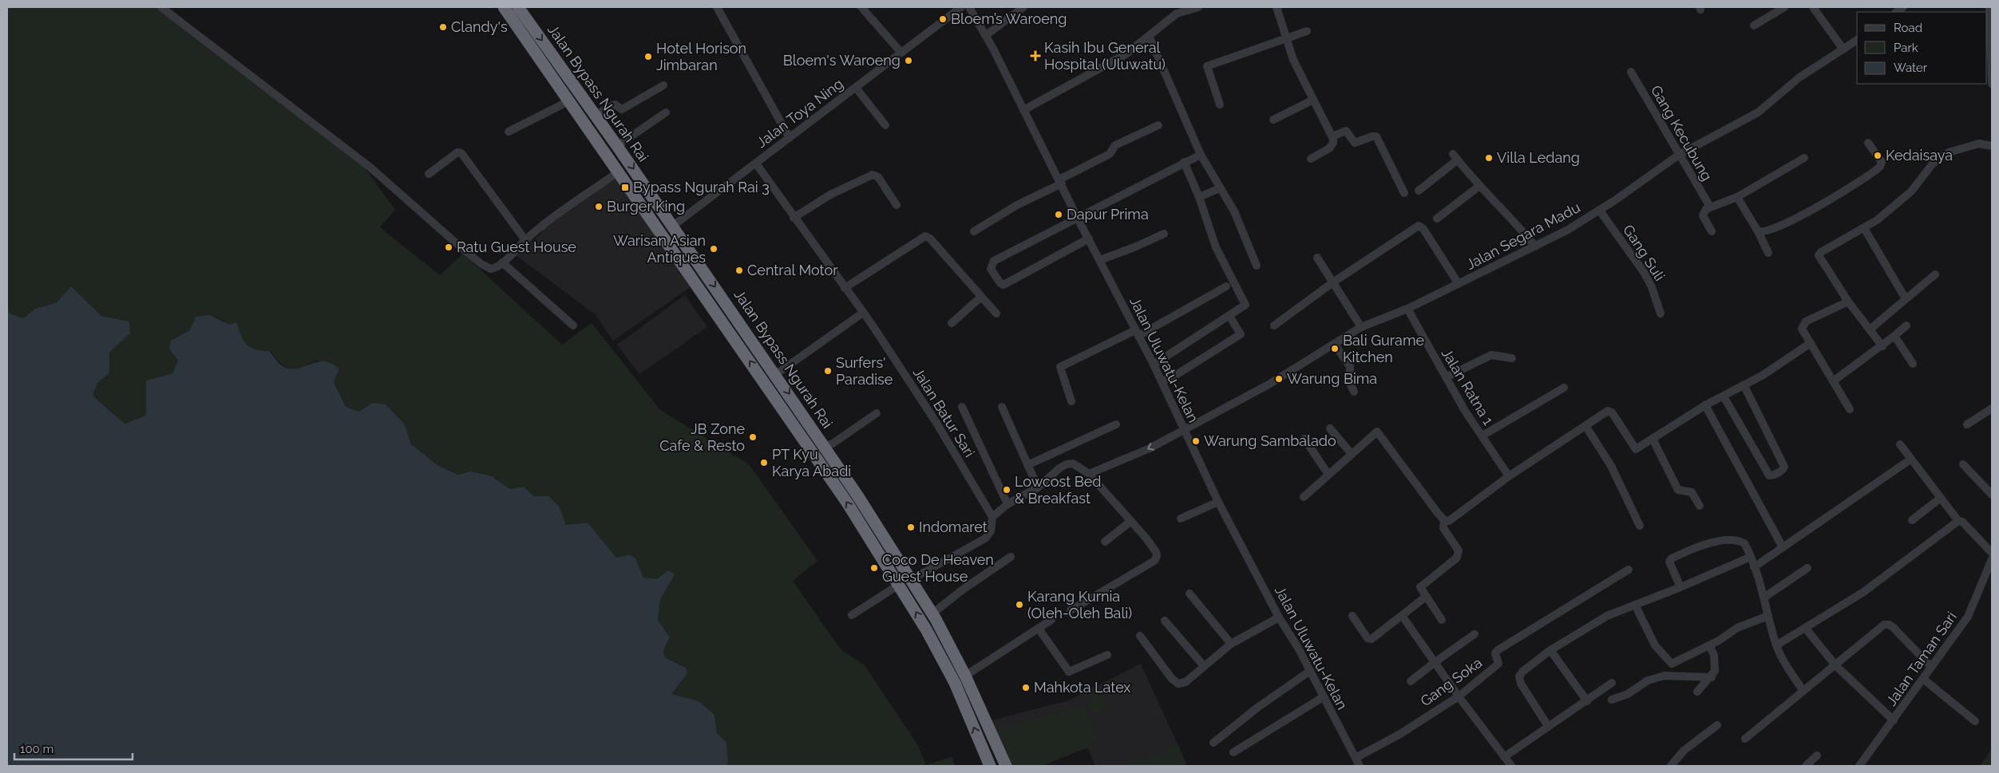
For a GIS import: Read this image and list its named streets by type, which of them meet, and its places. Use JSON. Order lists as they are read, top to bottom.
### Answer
{
  "streets": {
    "highway": ["Jalan Bypass Ngurah Rai"],
    "street": [
      "Jalan Toya Ning",
      "Gang Kecubung",
      "Jalan Segara Madu",
      "Gang Suli",
      "Jalan Uluwatu-Kelan",
      "Jalan Ratna 1",
      "Jalan Batur Sari",
      "Jalan Taman Sari",
      "Gang Soka"
    ]
  },
  "crossings": [
    ["Jalan Bypass Ngurah Rai", "Jalan Toya Ning"],
    ["Jalan Toya Ning", "Jalan Batur Sari"],
    ["Gang Kecubung", "Jalan Segara Madu"],
    ["Jalan Segara Madu", "Gang Suli"],
    ["Jalan Segara Madu", "Jalan Uluwatu-Kelan"],
    ["Jalan Segara Madu", "Jalan Ratna 1"],
    ["Jalan Uluwatu-Kelan", "Gang Soka"]
  ],
  "places": {
    "other": [
      "Bloem’s Waroeng",
      "Clandy's",
      "Hotel Horison Jimbaran",
      "Bloem's Waroeng",
      "Kedaisaya",
      "Villa Ledang",
      "Burger King",
      "Dapur Prima",
      "Ratu Guest House",
      "Warisan Asian Antiques",
      "Central Motor",
      "Bali Gurame Kitchen",
      "Surfers' Paradise",
      "Warung Bima",
      "JB Zone Cafe & Resto",
      "Warung Sambalado",
      "PT Kyu Karya Abadi",
      "Lowcost Bed & Breakfast",
      "Indomaret",
      "Coco De Heaven Guest House",
      "Karang Kurnia (Oleh-Oleh Bali)",
      "Mahkota Latex"
    ],
    "health": ["Kasih Ibu General Hospital (Uluwatu)"],
    "transit": ["Bypass Ngurah Rai 3"]
  },
  "legend": ["Road", "Park", "Water"],
  "scale_bar": "100 m"
}
